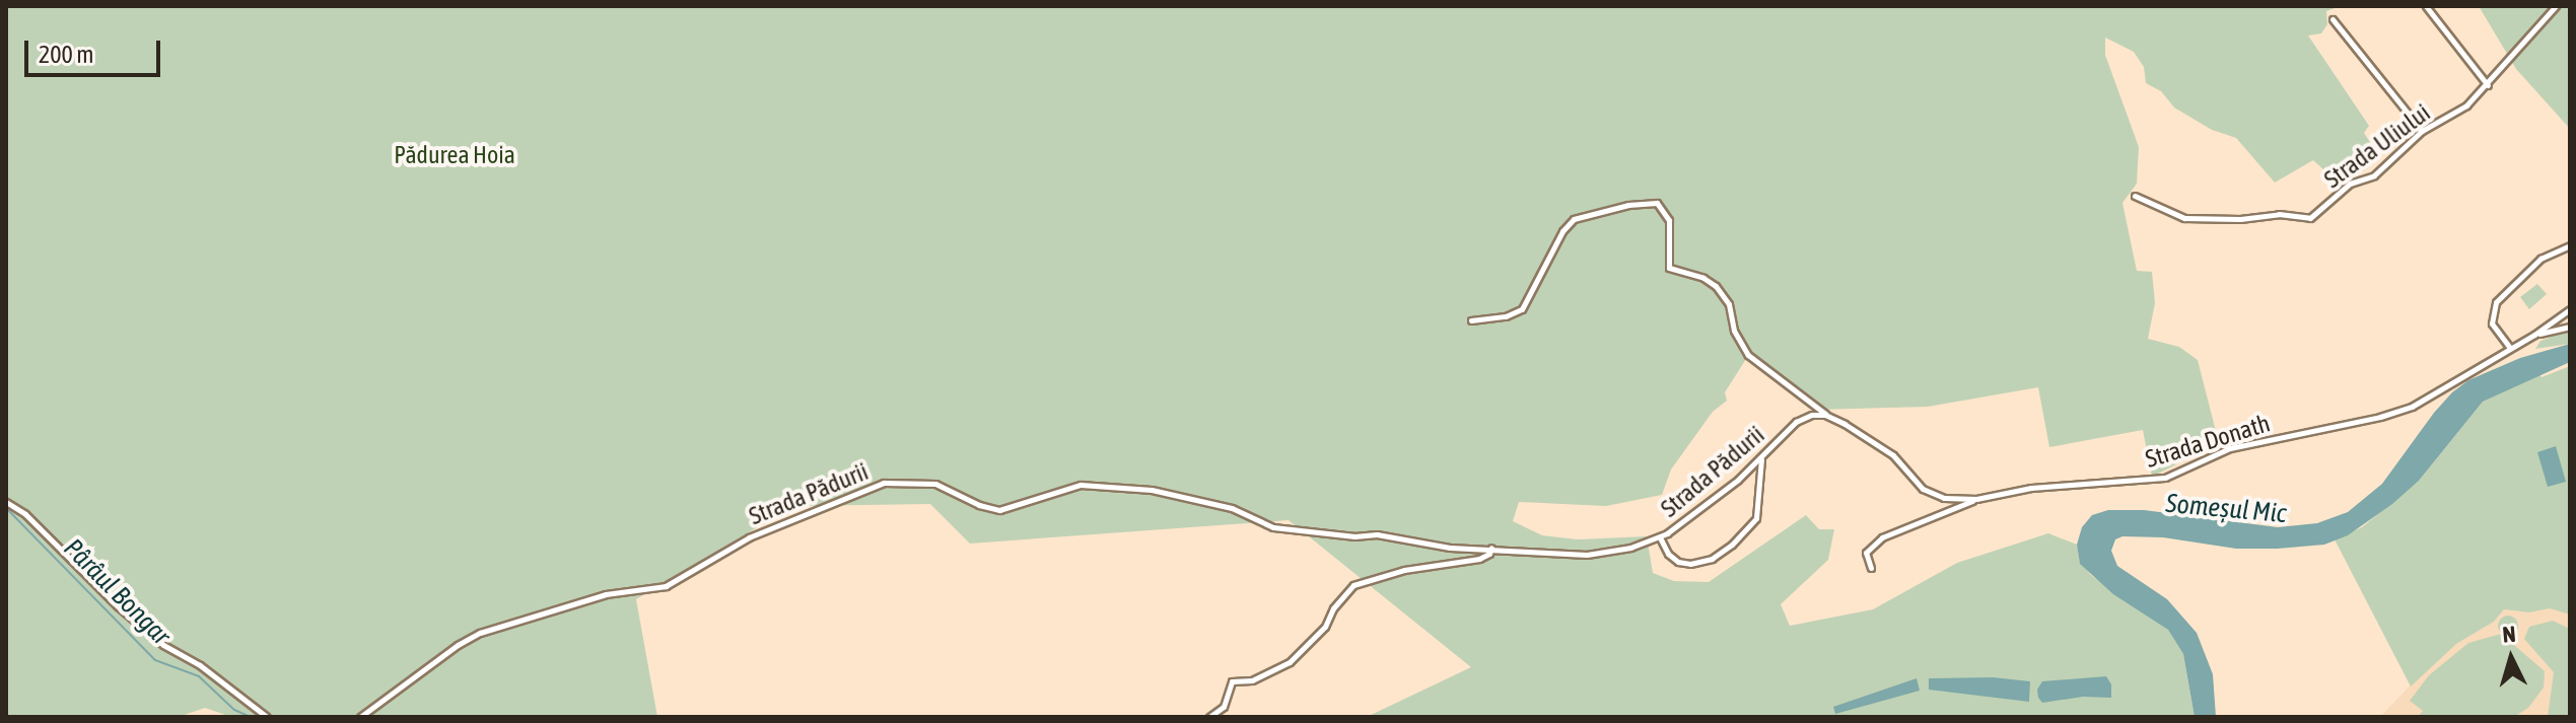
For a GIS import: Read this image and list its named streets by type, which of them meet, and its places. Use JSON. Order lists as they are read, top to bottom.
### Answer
{
  "streets": {
    "street": ["Strada Uliului", "Strada Donath", "Strada Pădurii"]
  },
  "crossings": [
    ["Strada Donath", "Strada Pădurii"]
  ],
  "water": ["Someșul Mic", "Pârâul Bongar"],
  "parks": ["Pădurea Hoia"],
  "scale_bar": "200 m",
  "north": "top"
}
